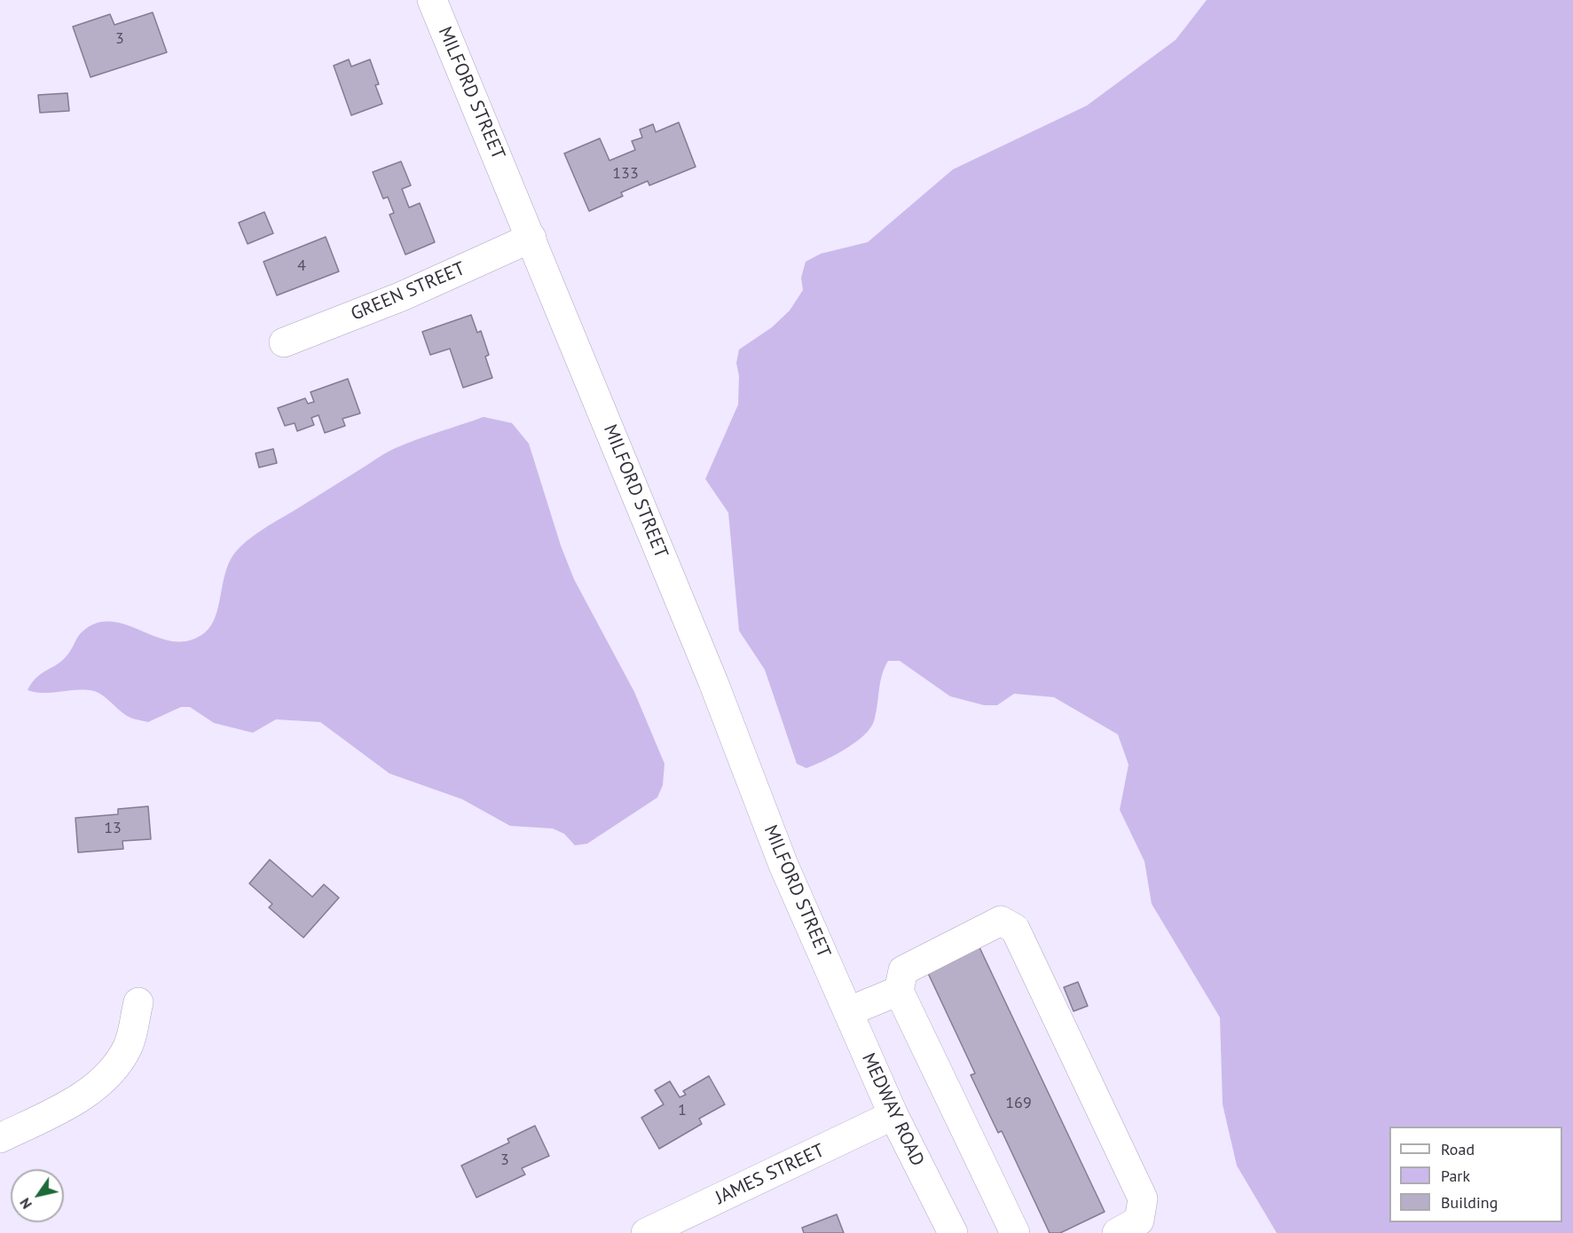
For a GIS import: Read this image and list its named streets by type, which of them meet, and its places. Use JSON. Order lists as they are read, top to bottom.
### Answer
{
  "streets": {
    "main road": [
      "MILFORD STREET",
      "GREEN STREET",
      "MEDWAY ROAD",
      "JAMES STREET"
    ]
  },
  "crossings": [
    ["MILFORD STREET", "GREEN STREET"],
    ["MILFORD STREET", "MEDWAY ROAD"],
    ["MEDWAY ROAD", "JAMES STREET"]
  ],
  "house_numbers": [
    "3",
    "133",
    "4",
    "13",
    "169",
    "1",
    "3"
  ],
  "legend": ["Road", "Park", "Building"],
  "north": "bottom left"
}
